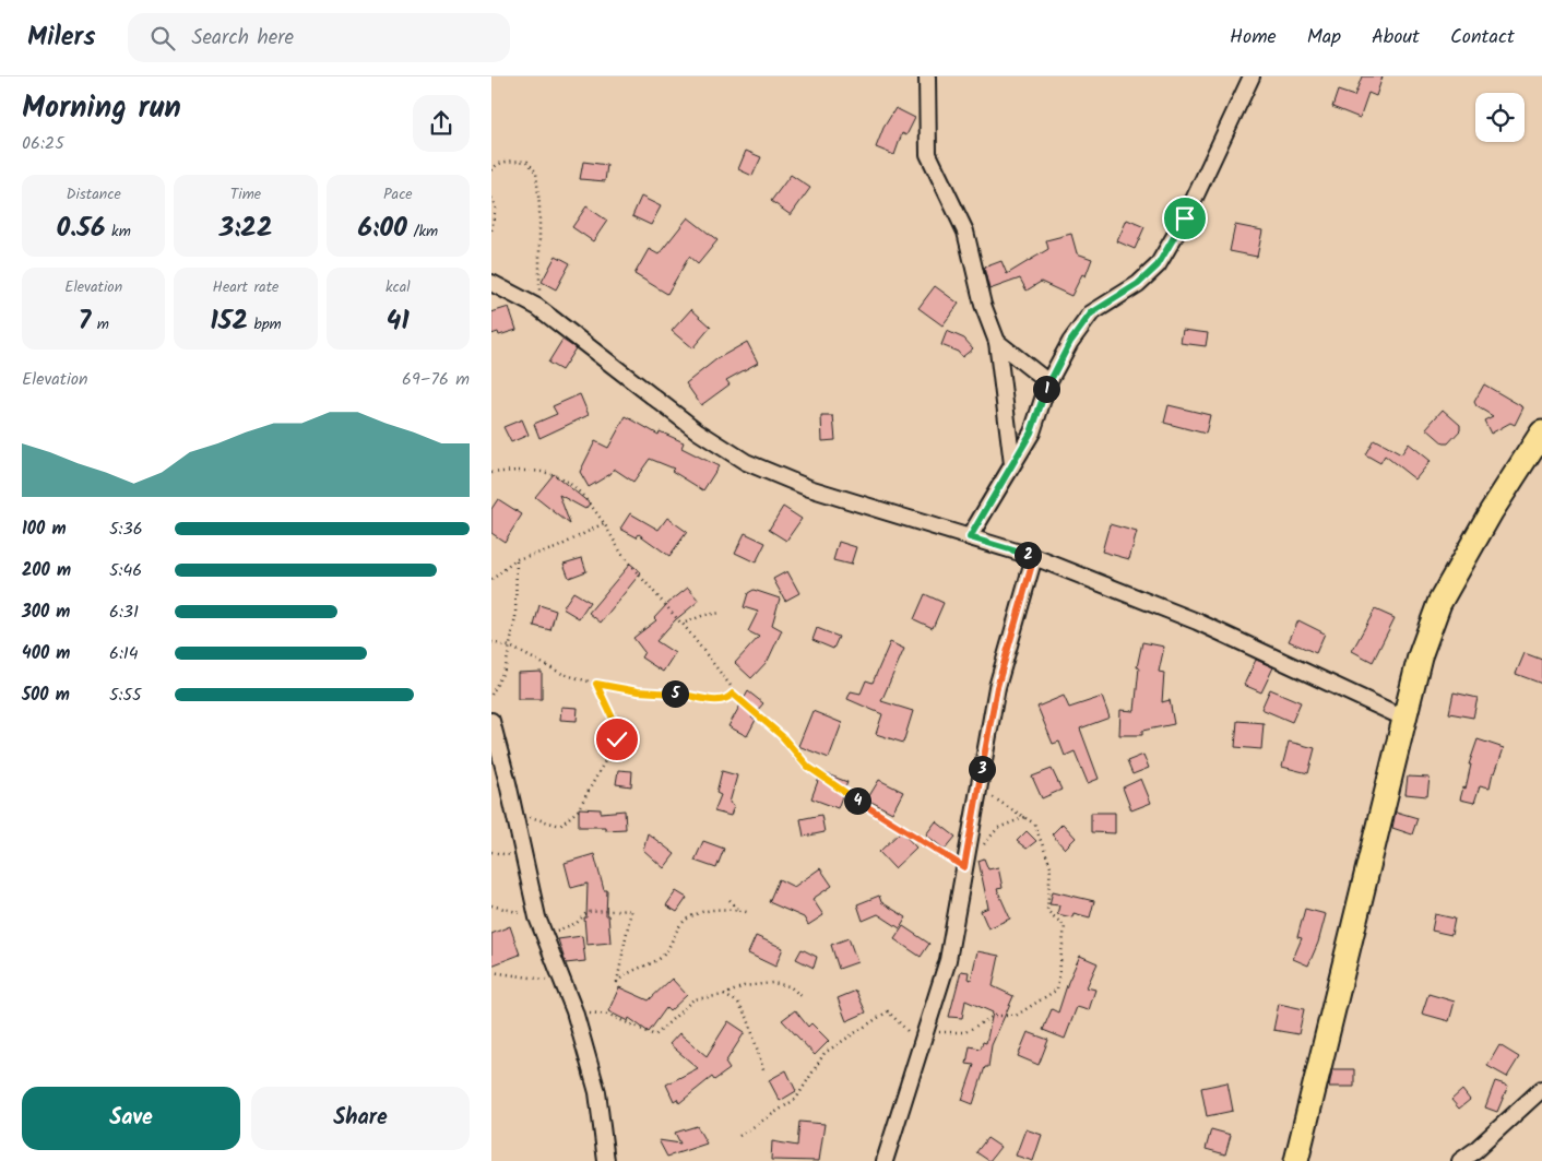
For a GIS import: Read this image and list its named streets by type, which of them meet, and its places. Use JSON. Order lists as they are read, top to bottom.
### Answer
{
  "page": {
    "header": "Milers",
    "search": "Search here",
    "nav": [
      "Home",
      "Map",
      "About",
      "Contact"
    ],
    "heading": ["Morning run", "06:25"],
    "stats": [
      ["Distance", "0.56 km"],
      ["Time", "3:22"],
      ["Pace", "6:00 /km"],
      ["Elevation", "7 m"],
      ["Heart rate", "152 bpm"],
      ["kcal", "41"]
    ],
    "chart": ["Elevation", "69–76 m"],
    "pins": [
      "1",
      "2",
      "5",
      "3",
      "4"
    ],
    "list": [
      {
        "name": "100 m",
        "note": "5:36"
      },
      {
        "name": "200 m",
        "note": "5:46"
      },
      {
        "name": "300 m",
        "note": "6:31"
      },
      {
        "name": "400 m",
        "note": "6:14"
      },
      {
        "name": "500 m",
        "note": "5:55"
      }
    ],
    "buttons": ["Save", "Share"]
  }
}
